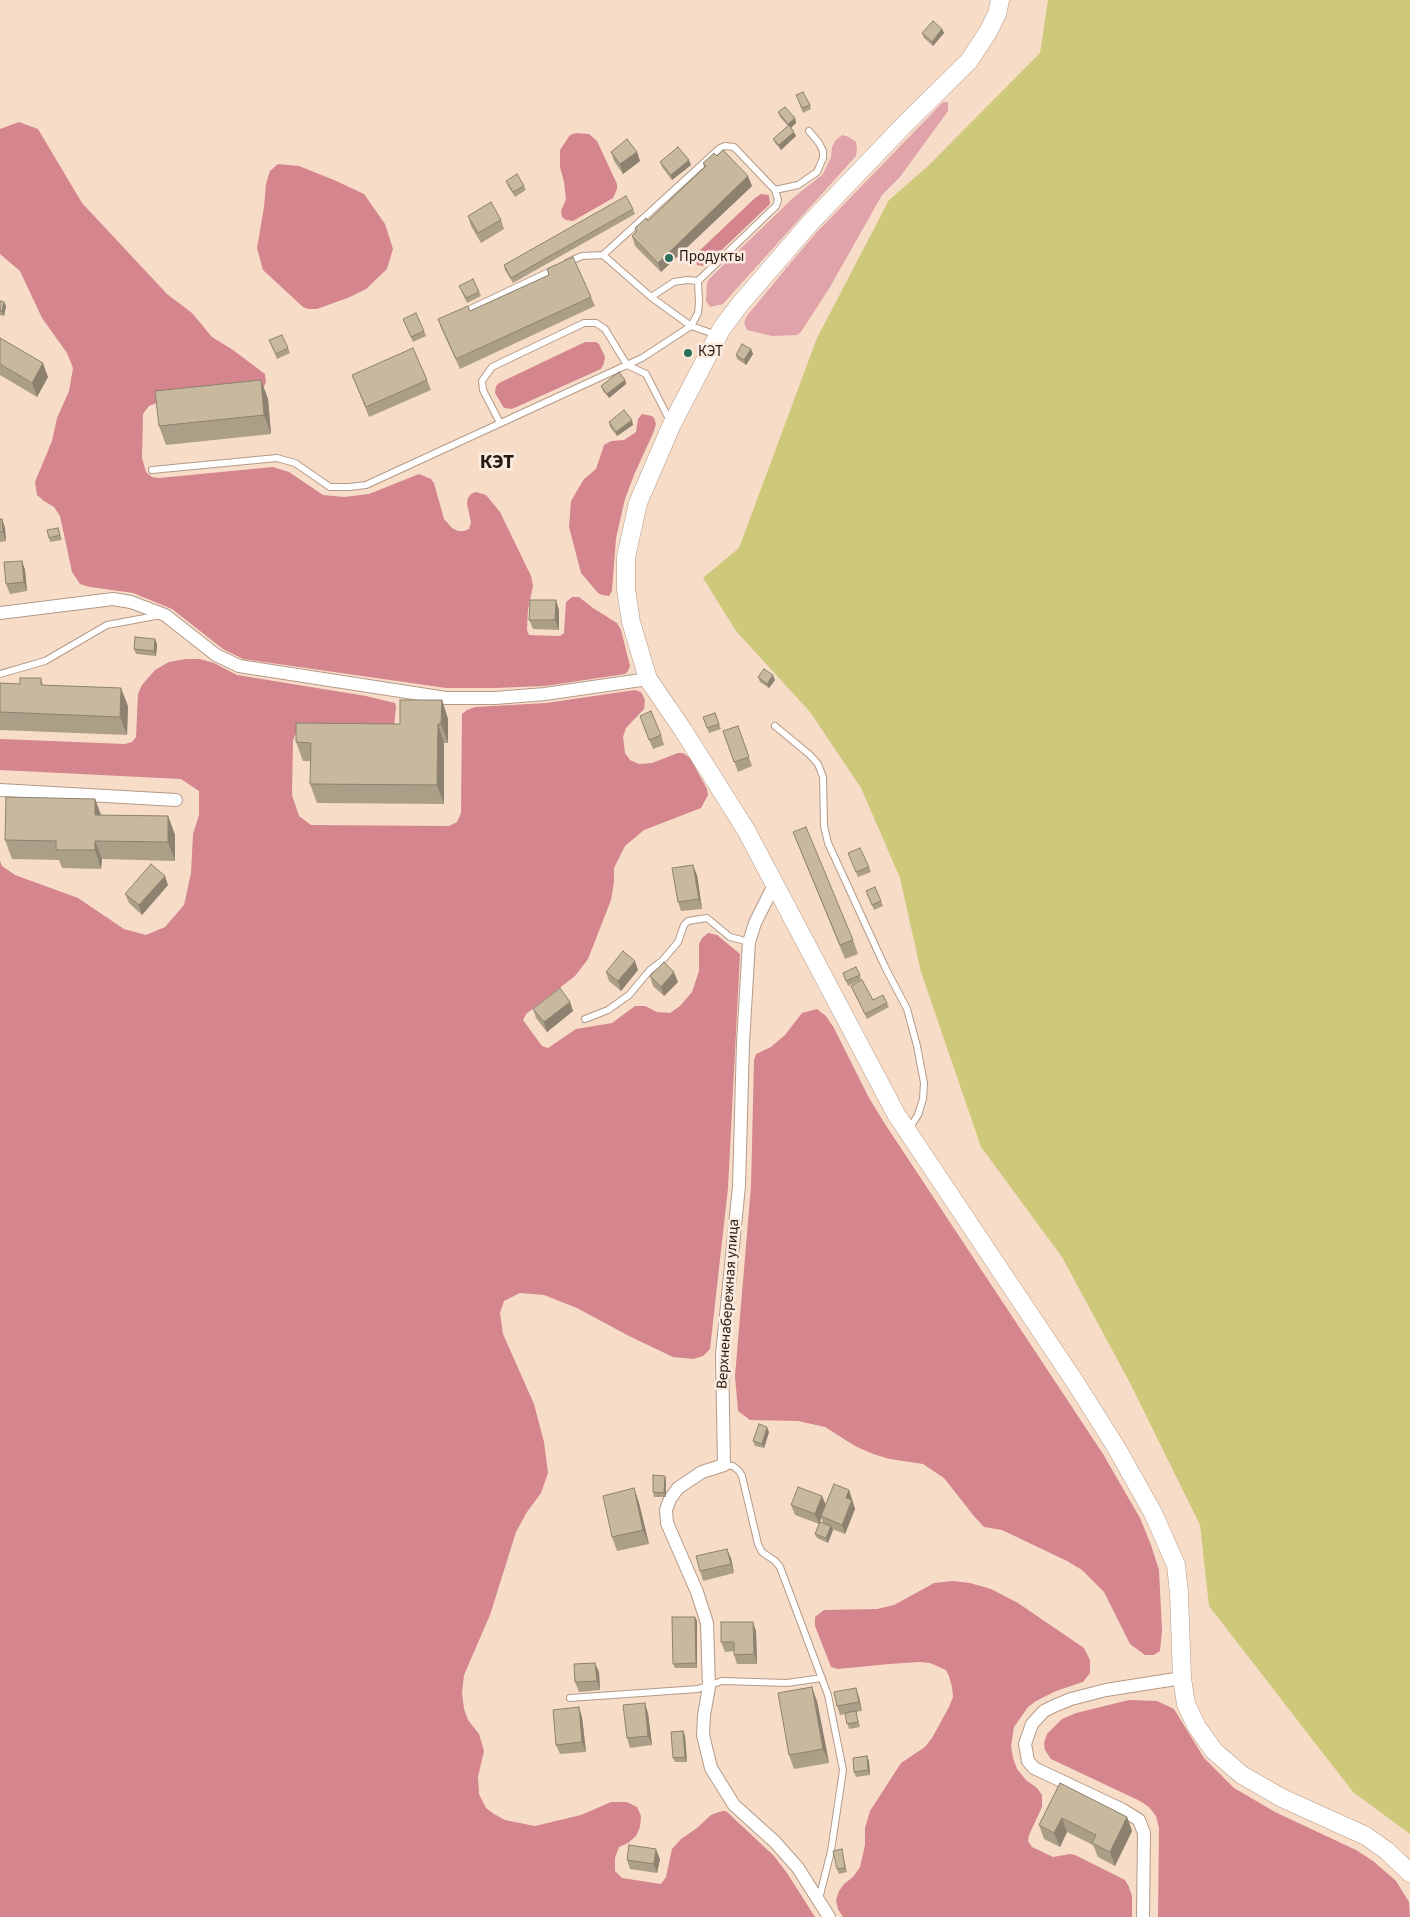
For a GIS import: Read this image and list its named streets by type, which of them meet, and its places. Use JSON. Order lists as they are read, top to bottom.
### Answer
{
  "streets": {
    "street": ["Верхненабережная улица"]
  },
  "districts": ["КЭТ"],
  "places": ["Продукты", "КЭТ"]
}
